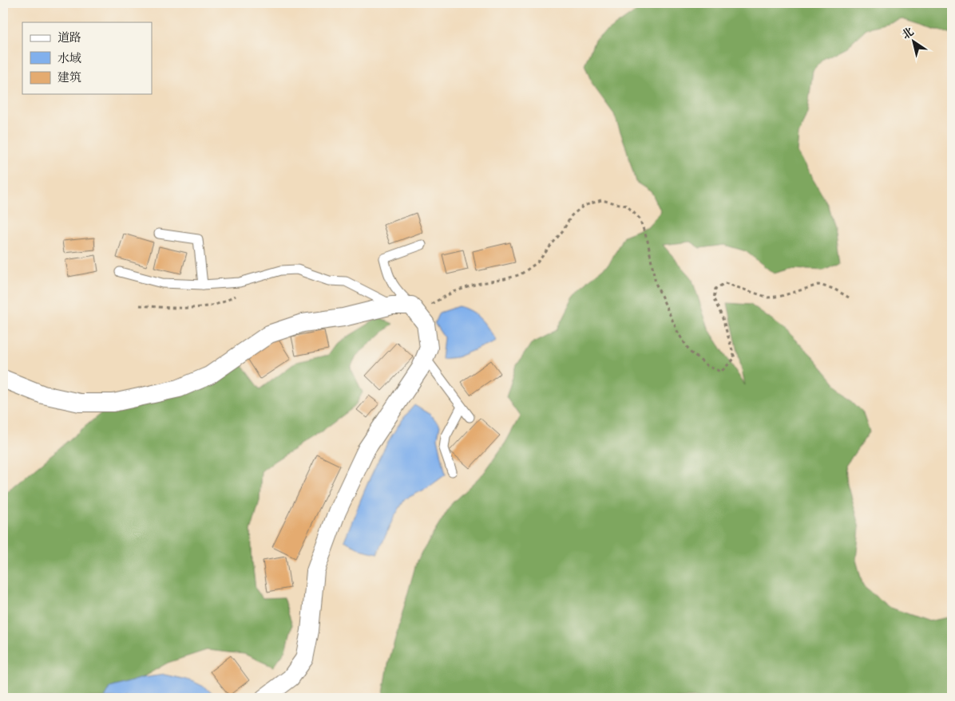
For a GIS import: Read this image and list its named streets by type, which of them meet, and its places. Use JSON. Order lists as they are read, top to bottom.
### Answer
{
  "legend": ["道路", "水域", "建筑"],
  "north": "top left"
}
